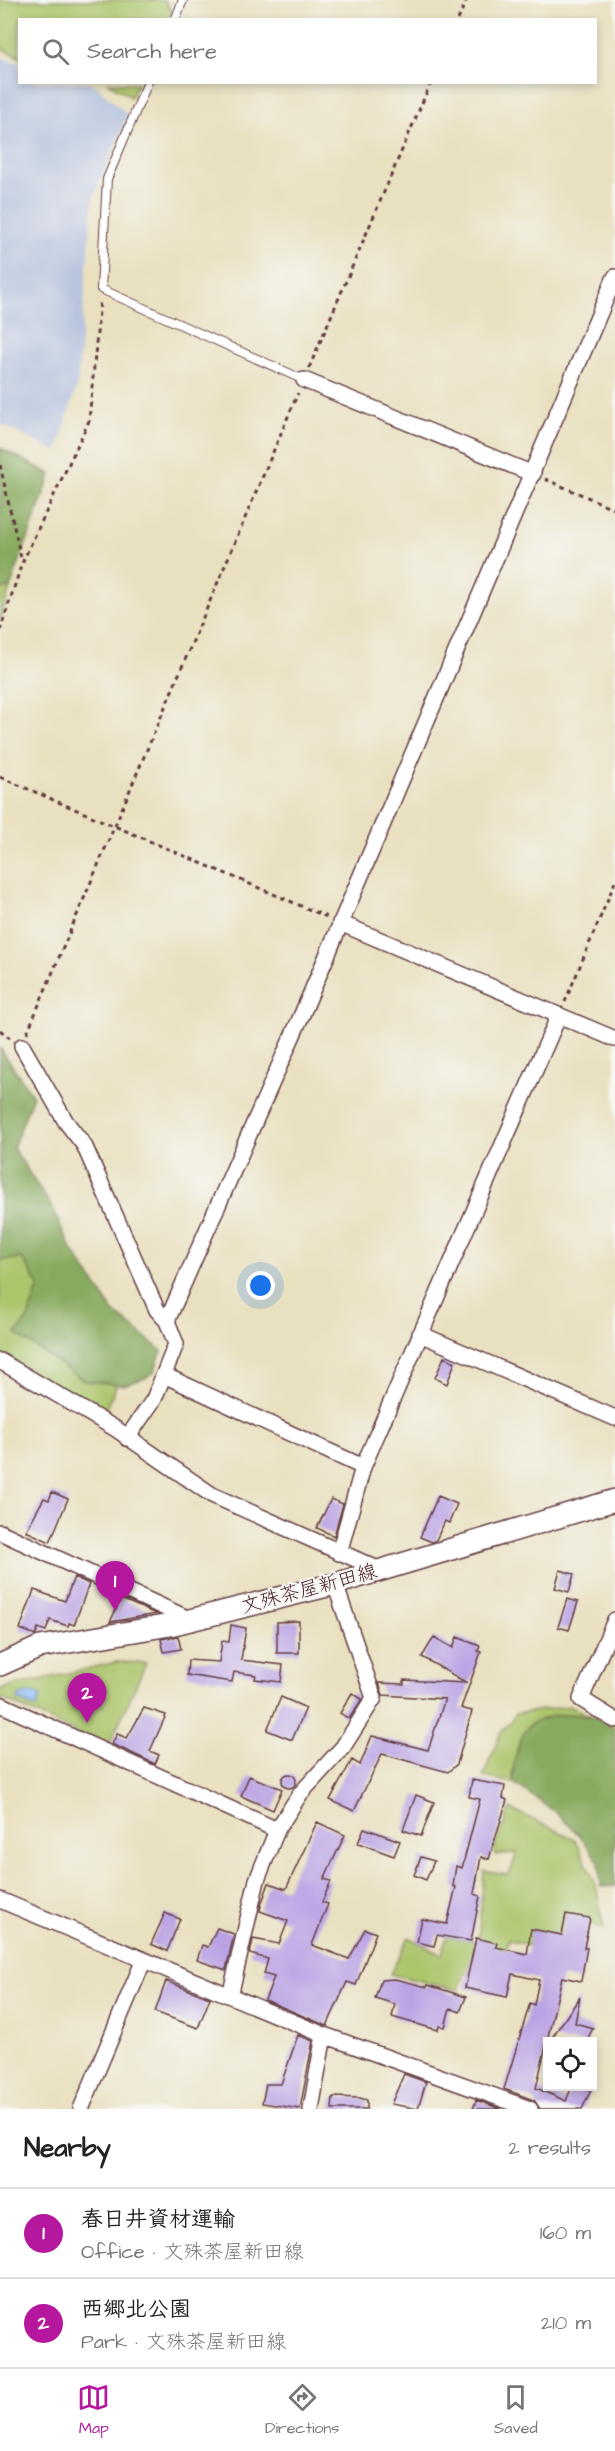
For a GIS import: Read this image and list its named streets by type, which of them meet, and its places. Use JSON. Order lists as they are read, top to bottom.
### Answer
{
  "streets": {
    "main road": ["文殊茶屋新田線"]
  },
  "page": {
    "search": "Search here",
    "pins": ["1", "2"],
    "heading": ["Nearby", "2 results"],
    "list": [
      {
        "mark": "1",
        "name": "春日井資材運輸",
        "note": "Office · 文殊茶屋新田線",
        "value": "160 m"
      },
      {
        "mark": "2",
        "name": "西郷北公園",
        "note": "Park · 文殊茶屋新田線",
        "value": "210 m"
      }
    ],
    "nav": ["Map", "Directions", "Saved"]
  }
}
